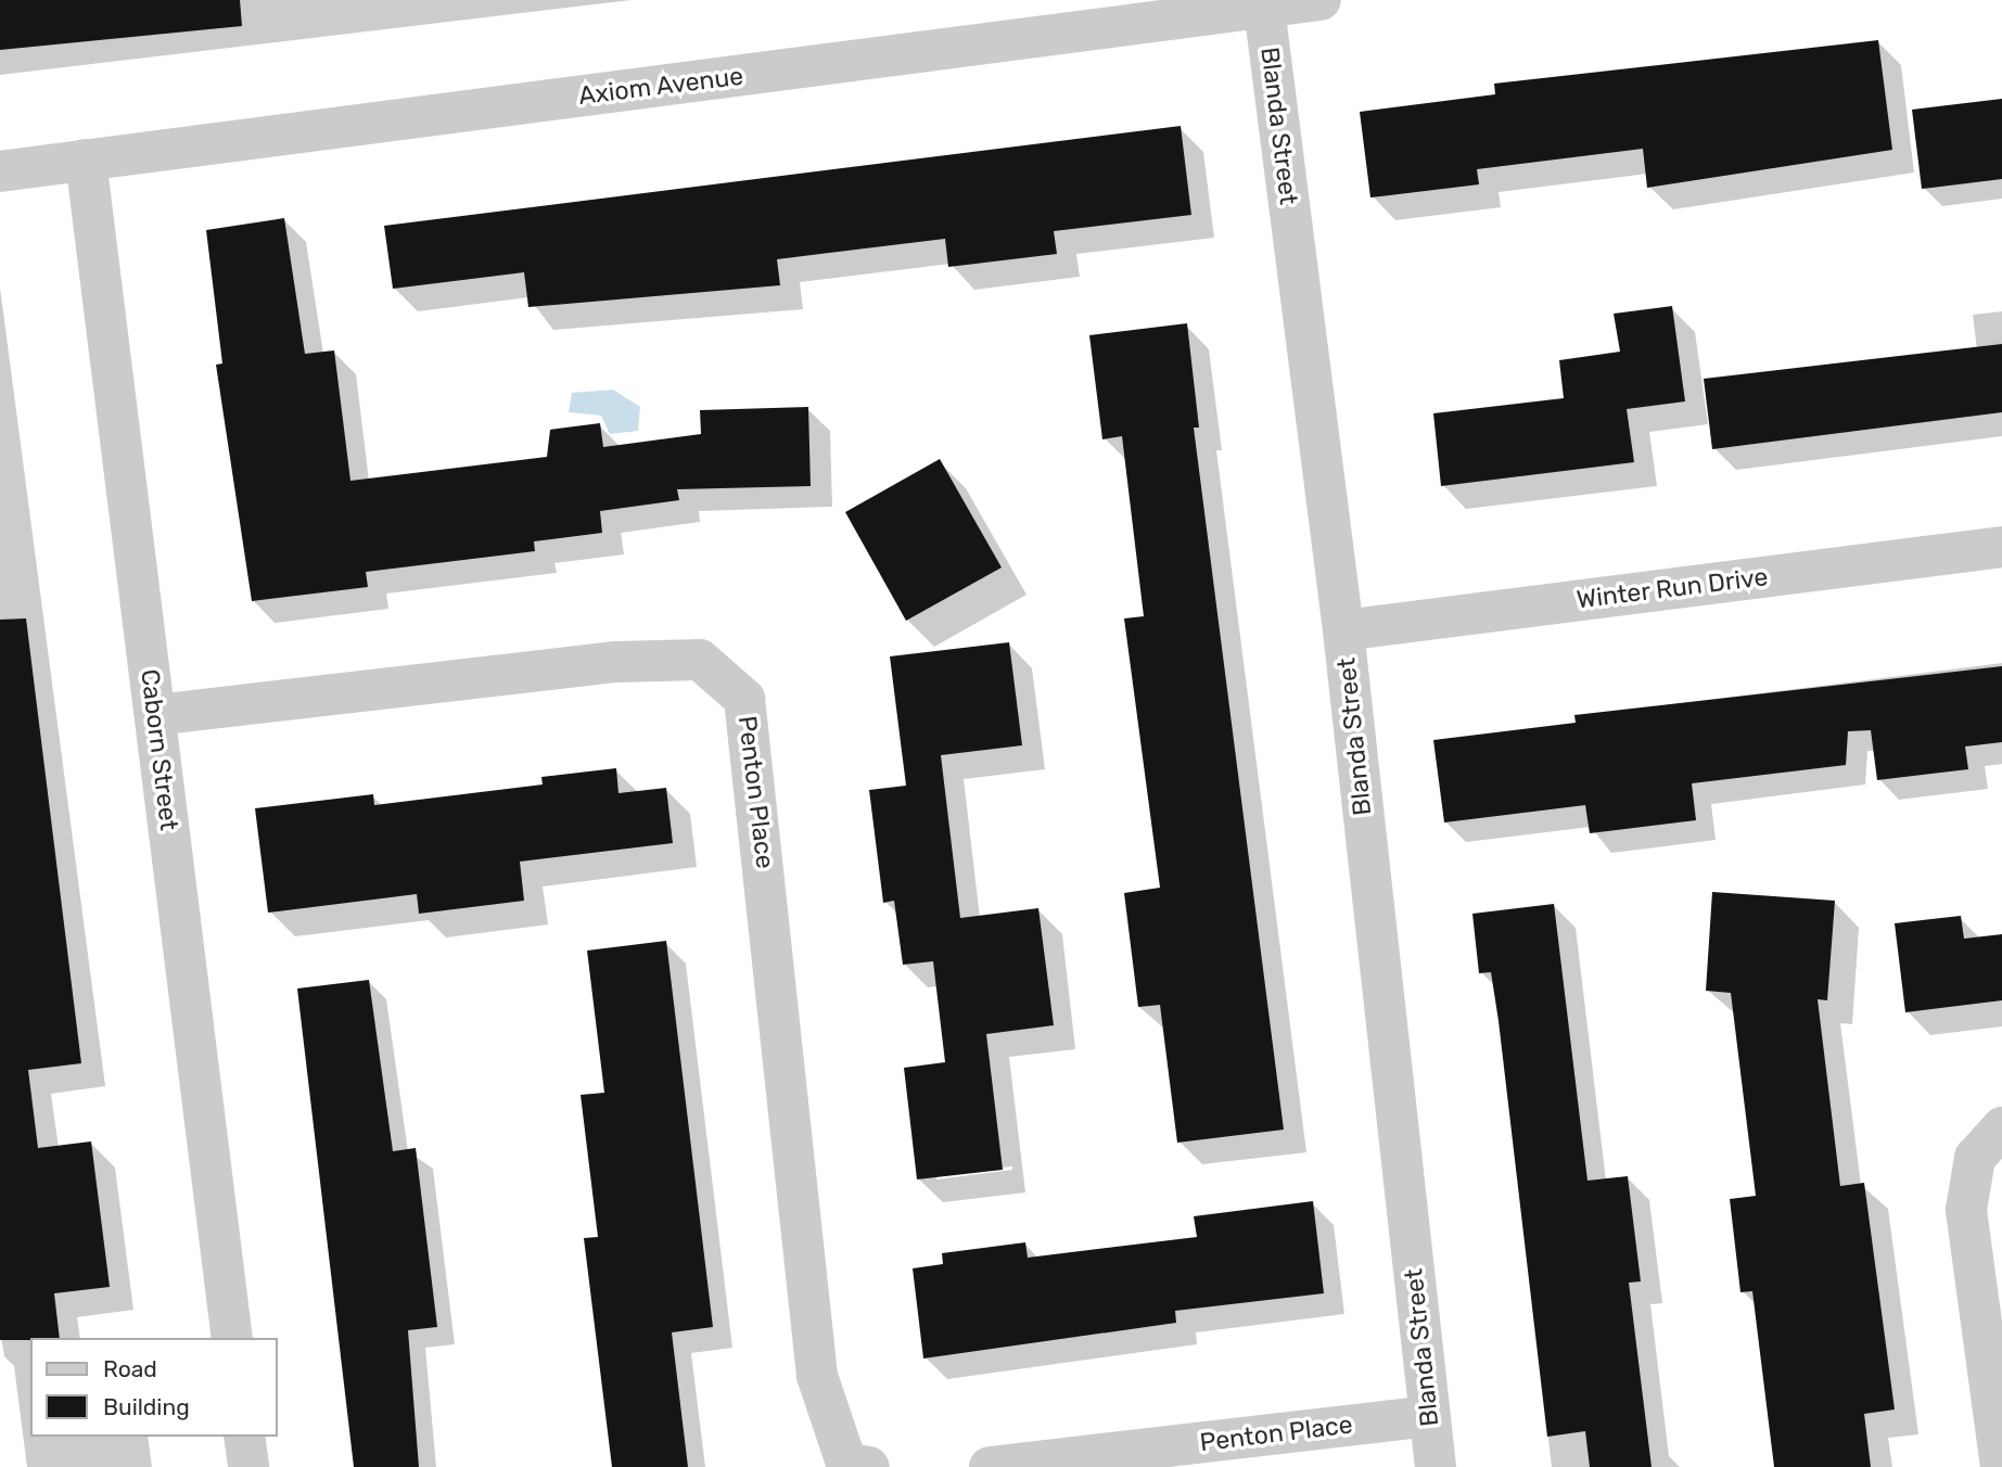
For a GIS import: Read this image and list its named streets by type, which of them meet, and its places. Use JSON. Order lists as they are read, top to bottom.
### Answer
{
  "streets": {
    "street": [
      "Axiom Avenue",
      "Blanda Street",
      "Winter Run Drive",
      "Caborn Street",
      "Penton Place"
    ]
  },
  "crossings": [
    ["Axiom Avenue", "Blanda Street"],
    ["Axiom Avenue", "Caborn Street"],
    ["Blanda Street", "Winter Run Drive"],
    ["Blanda Street", "Penton Place"],
    ["Caborn Street", "Penton Place"]
  ],
  "legend": ["Road", "Building"]
}
